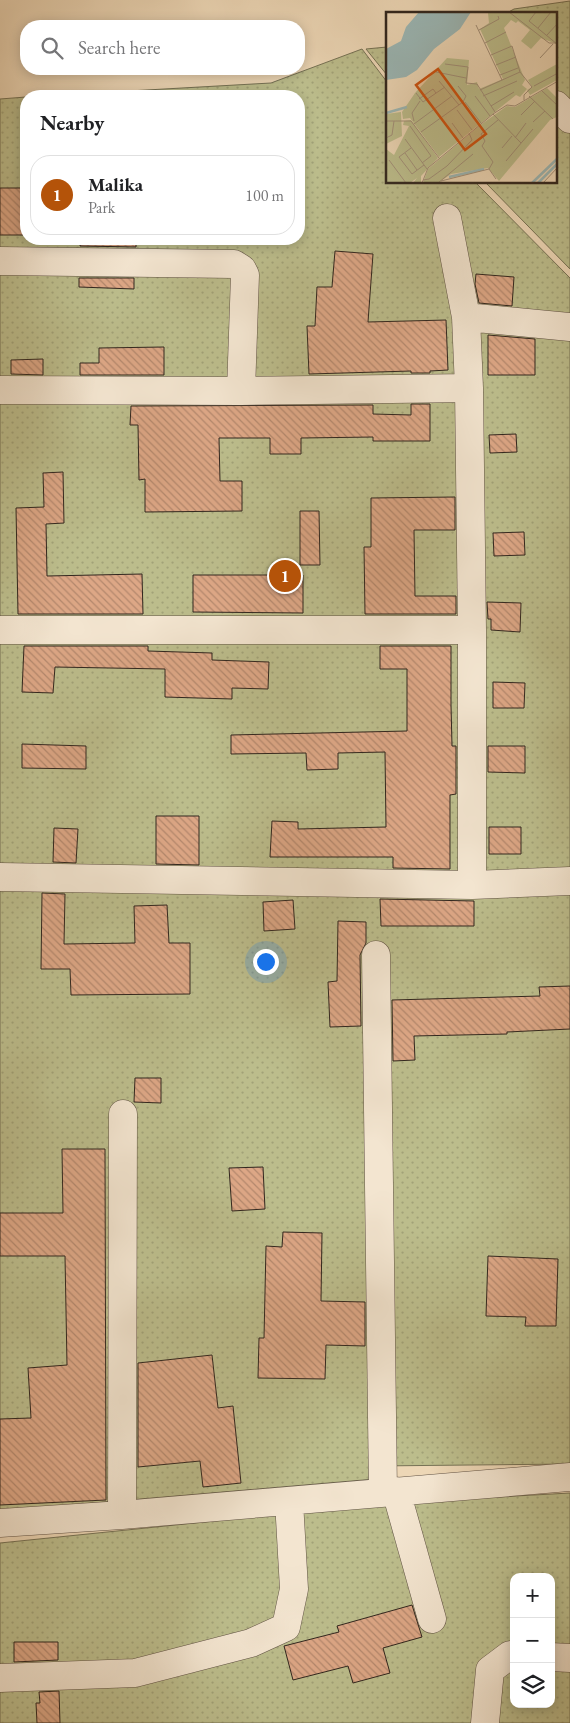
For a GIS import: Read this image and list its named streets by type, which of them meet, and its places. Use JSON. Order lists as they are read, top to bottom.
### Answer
{
  "page": {
    "search": "Search here",
    "heading": "Nearby",
    "list": [
      {
        "mark": "1",
        "name": "Malika",
        "note": "Park",
        "value": "100 m"
      }
    ],
    "pins": "1",
    "map_buttons": ["+", "−"]
  }
}
